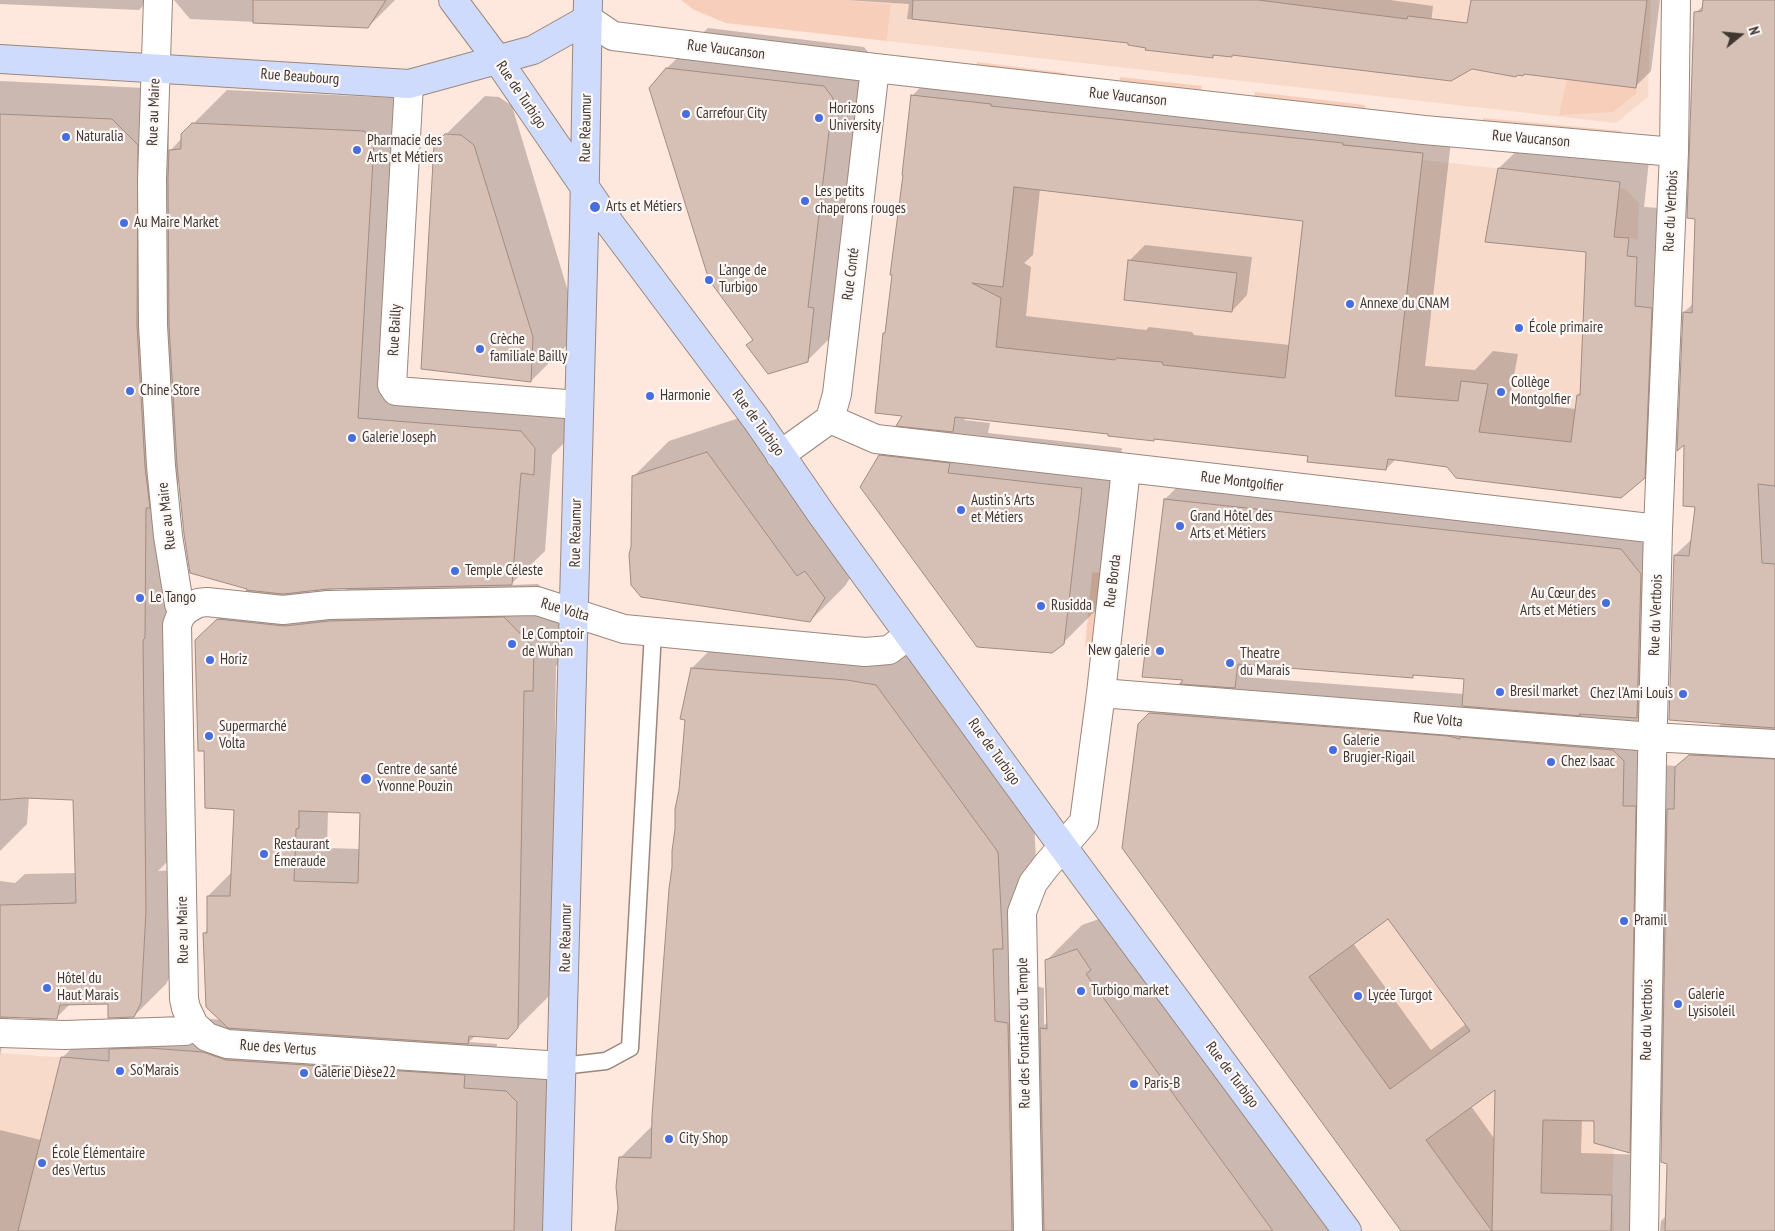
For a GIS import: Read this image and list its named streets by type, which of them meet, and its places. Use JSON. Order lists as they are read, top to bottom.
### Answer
{
  "streets": {
    "main road": ["Rue Beaubourg", "Rue de Turbigo", "Rue Réaumur"],
    "street": [
      "Rue Vaucanson",
      "Rue au Maire",
      "Rue du Vertbois",
      "Rue Conté",
      "Rue Bailly",
      "Rue Montgolfier",
      "Rue Borda",
      "Rue Volta",
      "Rue des Fontaines du Temple",
      "Rue des Vertus"
    ]
  },
  "crossings": [
    ["Rue Vaucanson", "Rue Beaubourg"],
    ["Rue Vaucanson", "Rue Réaumur"],
    ["Rue Vaucanson", "Rue du Vertbois"],
    ["Rue Vaucanson", "Rue Conté"],
    ["Rue Beaubourg", "Rue de Turbigo"],
    ["Rue Beaubourg", "Rue au Maire"],
    ["Rue Beaubourg", "Rue Réaumur"],
    ["Rue Beaubourg", "Rue Bailly"],
    ["Rue de Turbigo", "Rue Réaumur"],
    ["Rue de Turbigo", "Rue Volta"],
    ["Rue de Turbigo", "Rue des Fontaines du Temple"],
    ["Rue au Maire", "Rue Volta"],
    ["Rue au Maire", "Rue des Vertus"],
    ["Rue Réaumur", "Rue Bailly"],
    ["Rue Réaumur", "Rue Volta"],
    ["Rue Réaumur", "Rue des Vertus"],
    ["Rue du Vertbois", "Rue Montgolfier"],
    ["Rue du Vertbois", "Rue Volta"],
    ["Rue Conté", "Rue Montgolfier"],
    ["Rue Montgolfier", "Rue Borda"],
    ["Rue Borda", "Rue Volta"]
  ],
  "places": [
    "Carrefour City",
    "Horizons University",
    "Naturalia",
    "Pharmacie des Arts et Métiers",
    "Les petits chaperons rouges",
    "Arts et Métiers",
    "Au Maire Market",
    "L'ange de Turbigo",
    "Annexe du CNAM",
    "École primaire",
    "Crèche familiale Bailly",
    "Chine Store",
    "Collège Montgolfier",
    "Harmonie",
    "Galerie Joseph",
    "Austin's Arts et Métiers",
    "Grand Hôtel des Arts et Métiers",
    "Temple Céleste",
    "Le Tango",
    "Au Cœur des Arts et Métiers",
    "Rusidda",
    "Le Comptoir de Wuhan",
    "New galerie",
    "Horiz",
    "Theatre du Marais",
    "Bresil market",
    "Chez l'Ami Louis",
    "Supermarché Volta",
    "Galerie Brugier-Rigail",
    "Chez Isaac",
    "Centre de santé Yvonne Pouzin",
    "Restaurant Émeraude",
    "Pramil",
    "Hôtel du Haut Marais",
    "Turbigo market",
    "Lycée Turgot",
    "Galerie Lysisoleil",
    "So'Marais",
    "Galerie Dièse22",
    "Paris-B",
    "City Shop",
    "École Élémentaire des Vertus"
  ],
  "north": "right"
}
